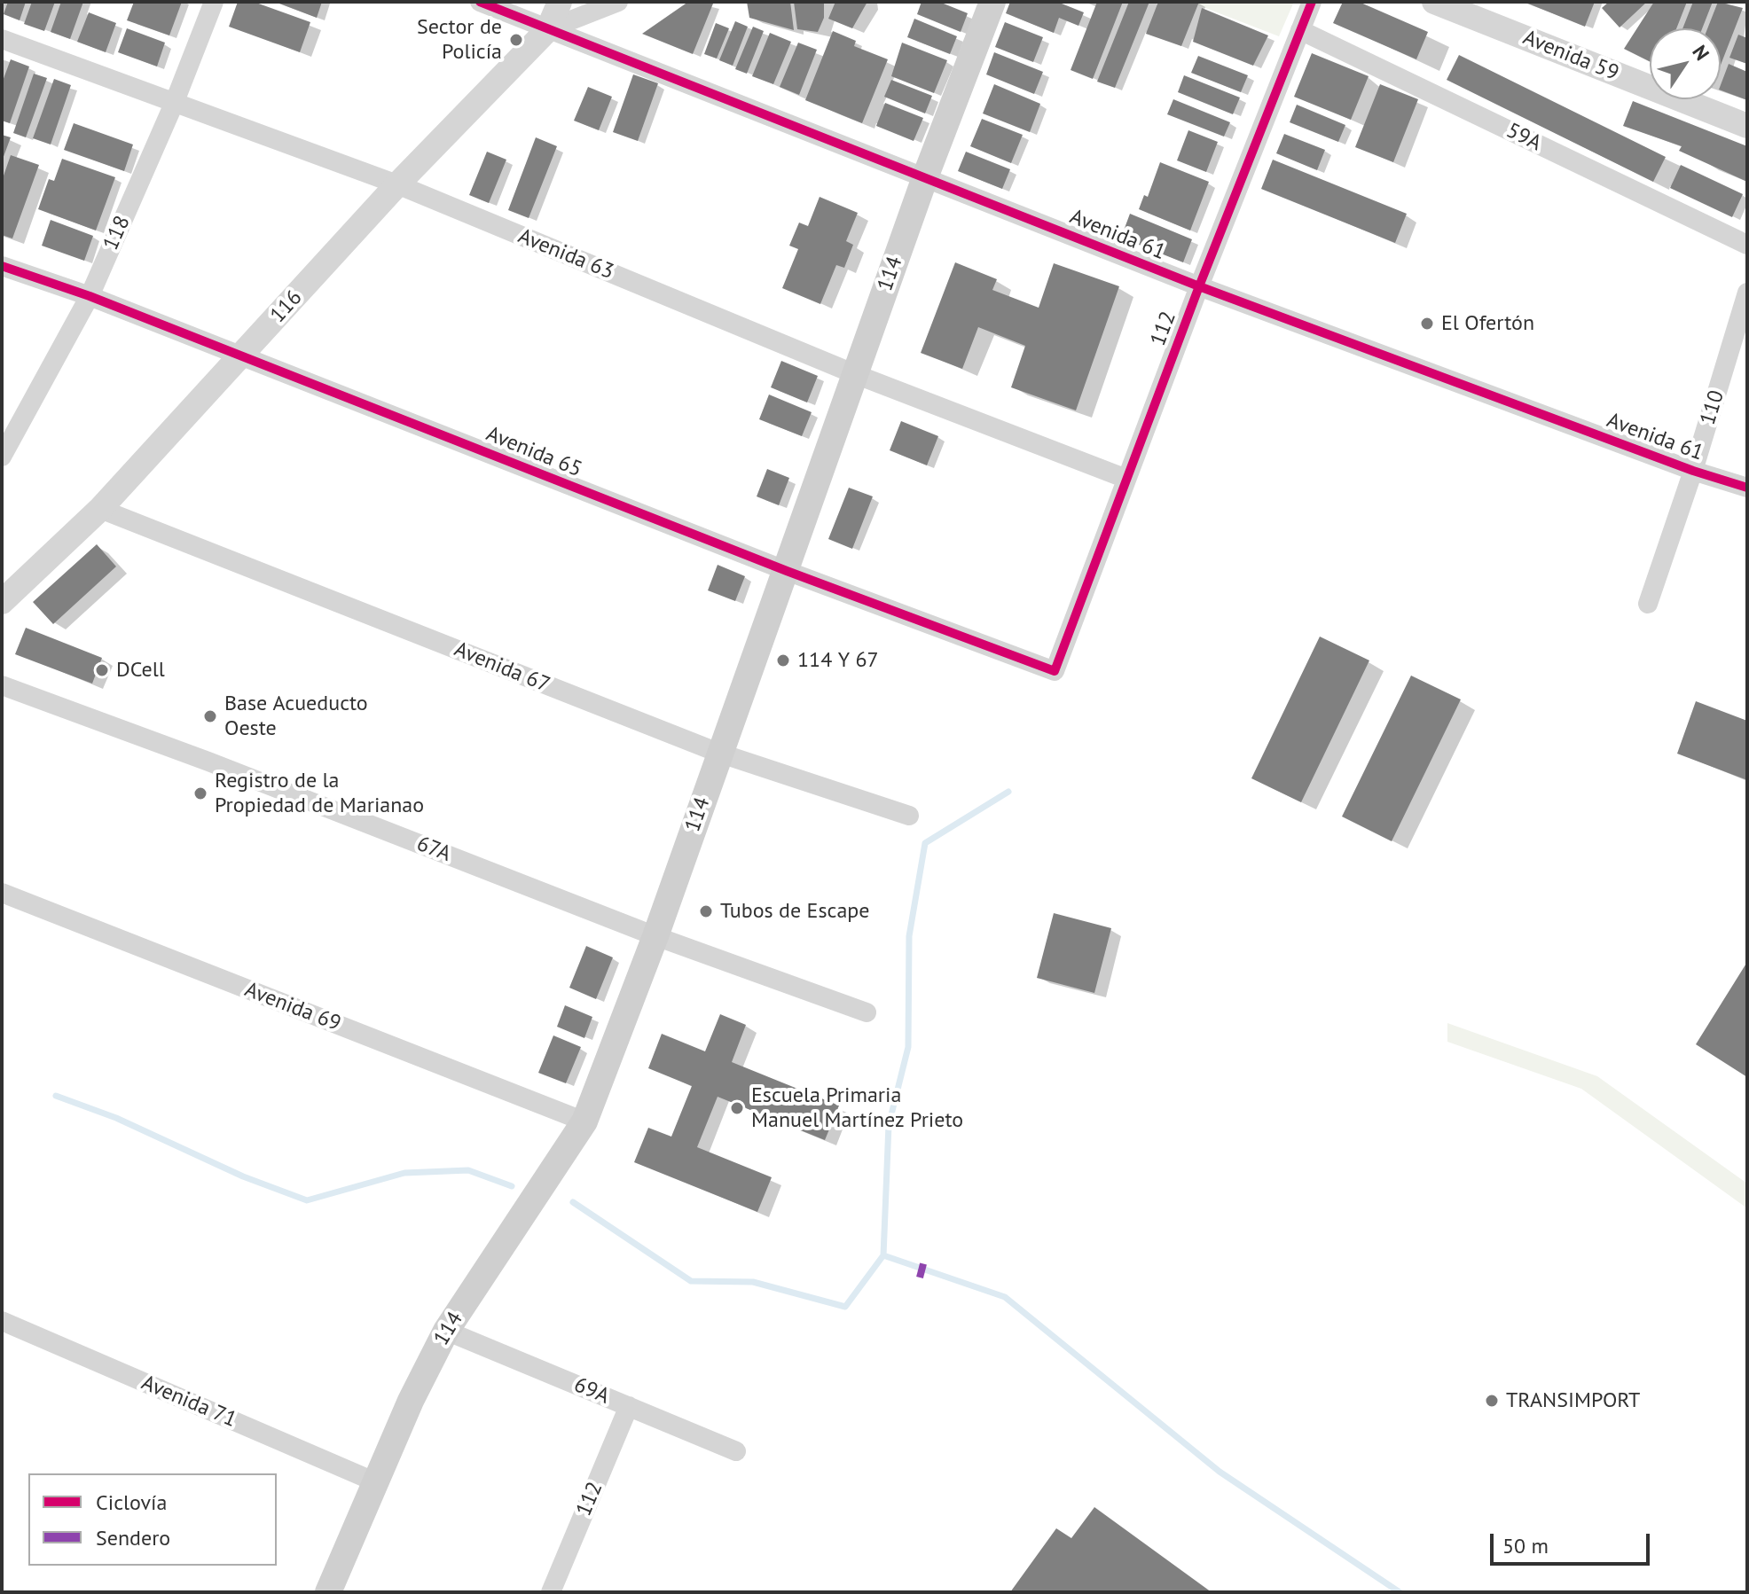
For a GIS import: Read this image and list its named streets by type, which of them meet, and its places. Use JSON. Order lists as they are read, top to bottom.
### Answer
{
  "streets": {
    "main road": ["114"],
    "street": [
      "Avenida 59",
      "59A",
      "118",
      "Avenida 61",
      "Avenida 63",
      "116",
      "112",
      "110",
      "Avenida 65",
      "Avenida 67",
      "67A",
      "Avenida 69",
      "69A",
      "Avenida 71"
    ]
  },
  "crossings": [
    ["59A", "112"],
    ["118", "Avenida 63"],
    ["118", "Avenida 65"],
    ["Avenida 61", "114"],
    ["Avenida 61", "116"],
    ["Avenida 61", "112"],
    ["Avenida 61", "110"],
    ["Avenida 63", "114"],
    ["Avenida 63", "116"],
    ["Avenida 63", "112"],
    ["114", "Avenida 65"],
    ["114", "Avenida 67"],
    ["114", "67A"],
    ["114", "Avenida 69"],
    ["114", "69A"],
    ["114", "Avenida 71"],
    ["116", "Avenida 65"],
    ["116", "Avenida 67"],
    ["112", "Avenida 65"],
    ["112", "69A"]
  ],
  "places": [
    "Sector de Policía",
    "El Ofertón",
    "114 Y 67",
    "DCell",
    "Base Acueducto Oeste",
    "Registro de la Propiedad de Marianao",
    "Tubos de Escape",
    "Escuela Primaria Manuel Martínez Prieto",
    "TRANSIMPORT"
  ],
  "legend": ["Ciclovía", "Sendero"],
  "scale_bar": "50 m",
  "north": "top right"
}
